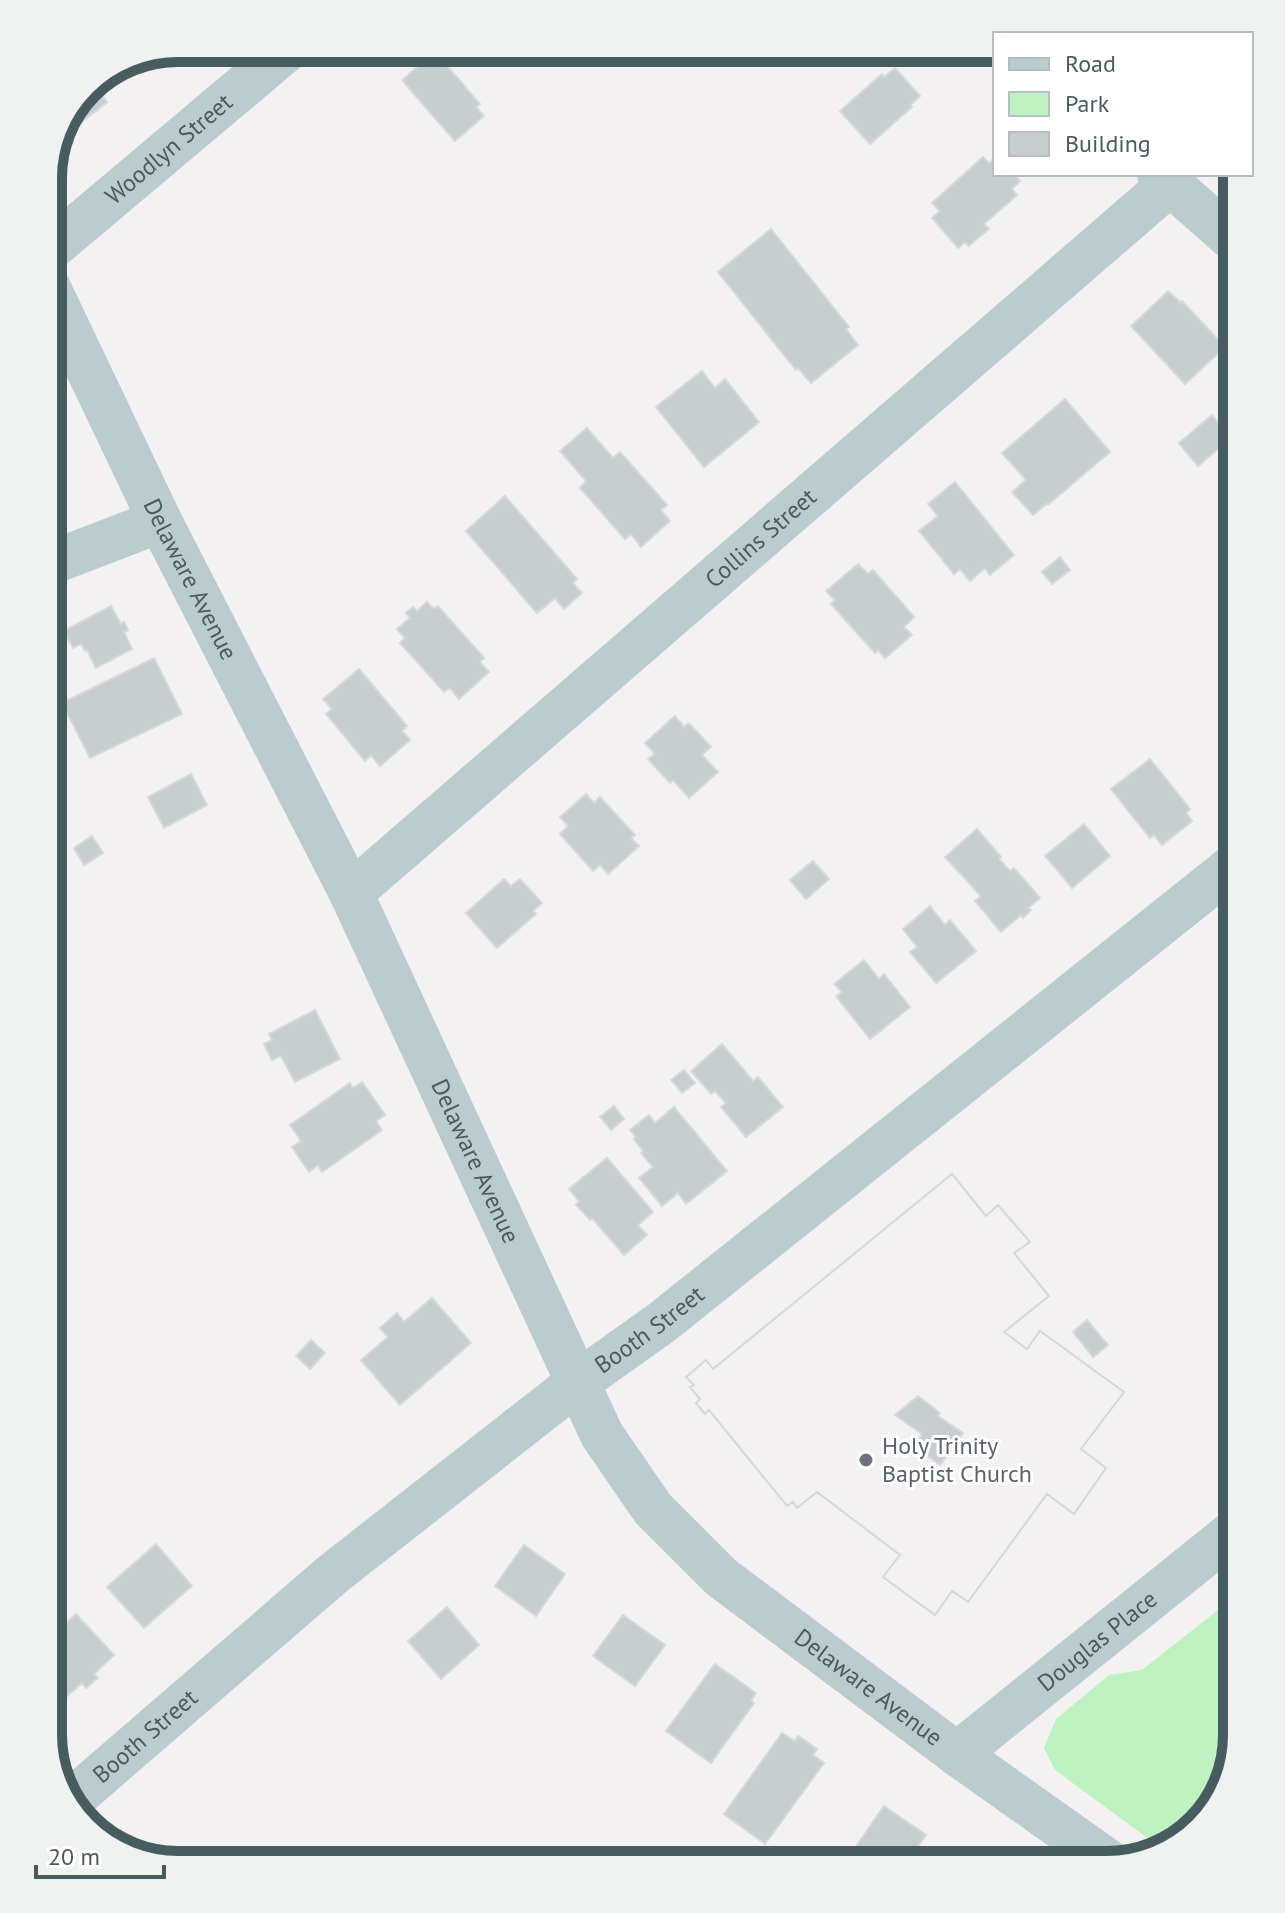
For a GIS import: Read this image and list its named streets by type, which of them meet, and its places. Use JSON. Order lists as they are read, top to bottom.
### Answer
{
  "streets": {
    "street": [
      "Woodlyn Street",
      "Collins Street",
      "Delaware Avenue",
      "Booth Street",
      "Douglas Place"
    ]
  },
  "crossings": [
    ["Collins Street", "Delaware Avenue"],
    ["Delaware Avenue", "Booth Street"],
    ["Delaware Avenue", "Douglas Place"]
  ],
  "places": ["Holy Trinity Baptist Church"],
  "legend": ["Road", "Park", "Building"],
  "scale_bar": "20 m"
}
